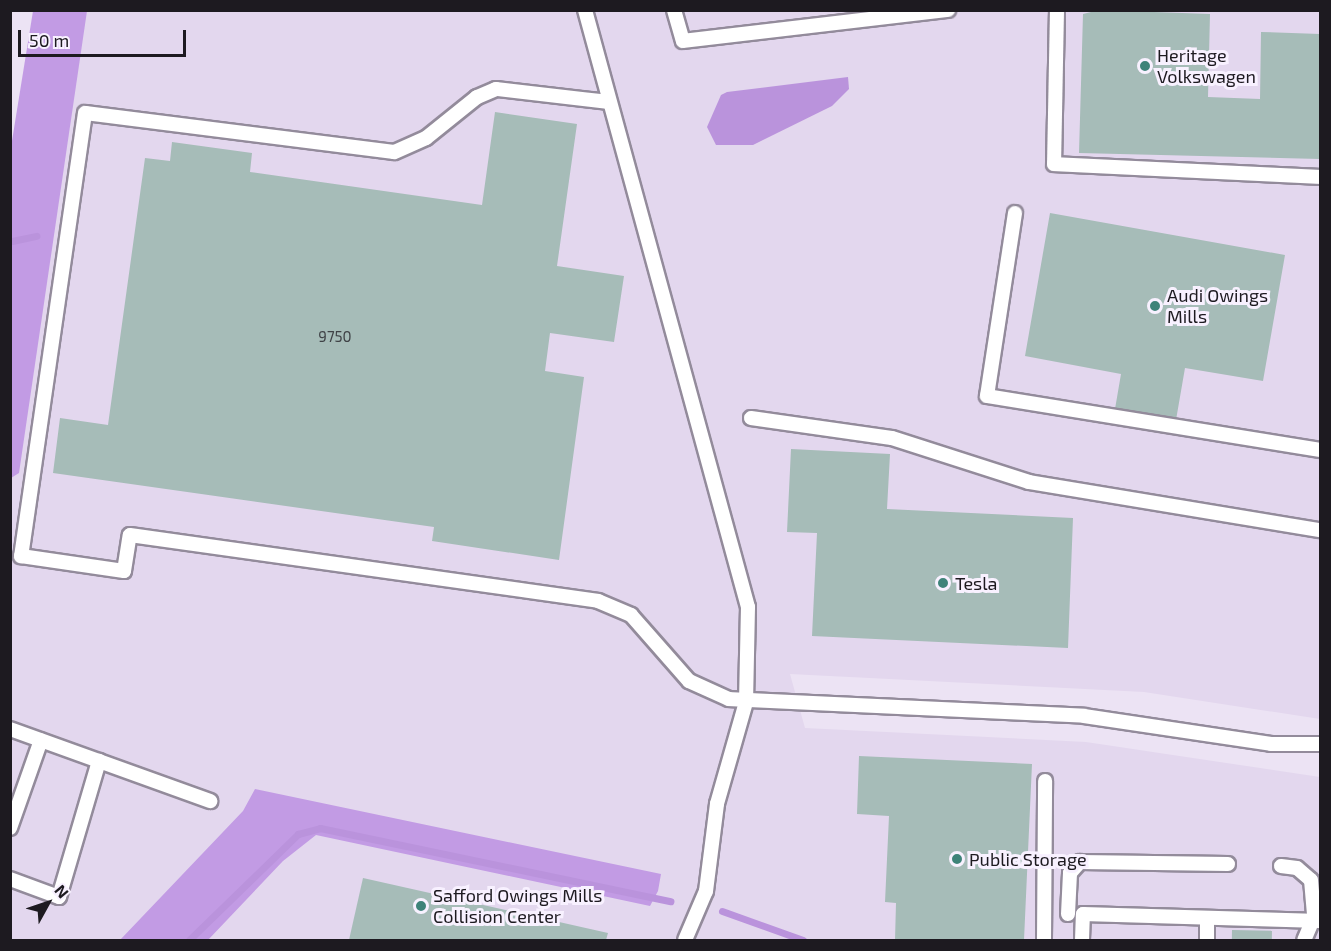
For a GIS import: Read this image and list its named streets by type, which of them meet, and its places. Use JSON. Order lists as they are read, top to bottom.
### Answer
{
  "places": [
    "Heritage Volkswagen",
    "Audi Owings Mills",
    "Tesla",
    "Public Storage",
    "Safford Owings Mills Collision Center"
  ],
  "house_numbers": ["9750"],
  "scale_bar": "50 m",
  "north": "top right"
}
